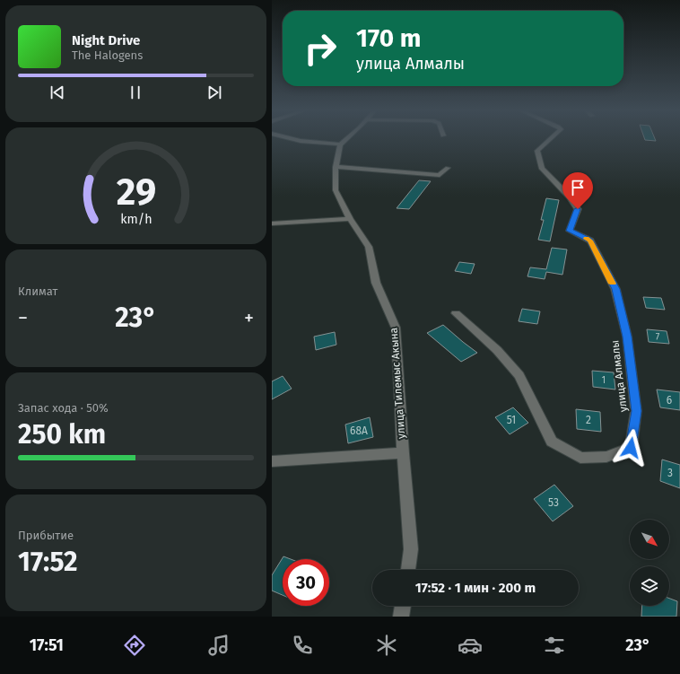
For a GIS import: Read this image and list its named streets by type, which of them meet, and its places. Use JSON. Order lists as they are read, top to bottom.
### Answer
{
  "streets": {
    "street": ["улица Алмалы", "улица Тилемыс Акына"]
  },
  "house_numbers": [
    "7",
    "1",
    "6",
    "51",
    "2",
    "68А",
    "3",
    "53"
  ],
  "north": "bottom right",
  "page": {
    "turn": ["170 m", "улица Алмалы"],
    "song": ["Night Drive", "The Halogens"],
    "tile": [
      "Климат",
      ["Запас хода · 50%", "250 km"],
      ["Прибытие", "17:52"]
    ],
    "heat": ["−", "23°", "+"],
    "limit": "30",
    "trip": "17:52 · 1 мин · 200 m",
    "tabs": ["17:51", "23°"],
    "gauge": ["29", "km/h"]
  }
}
